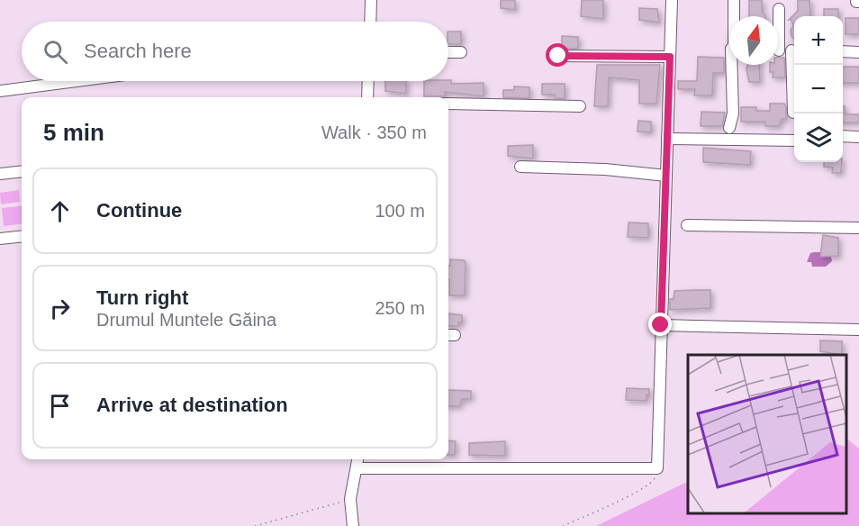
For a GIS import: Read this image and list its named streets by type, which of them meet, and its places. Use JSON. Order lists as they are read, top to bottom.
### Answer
{
  "north": "top",
  "page": {
    "map_buttons": ["+", "−"],
    "search": "Search here",
    "heading": ["5 min", "Walk · 350 m"],
    "list": [
      ["Continue", "100 m"],
      ["Turn right", "Drumul Muntele Găina", "250 m"],
      "Arrive at destination"
    ]
  }
}
